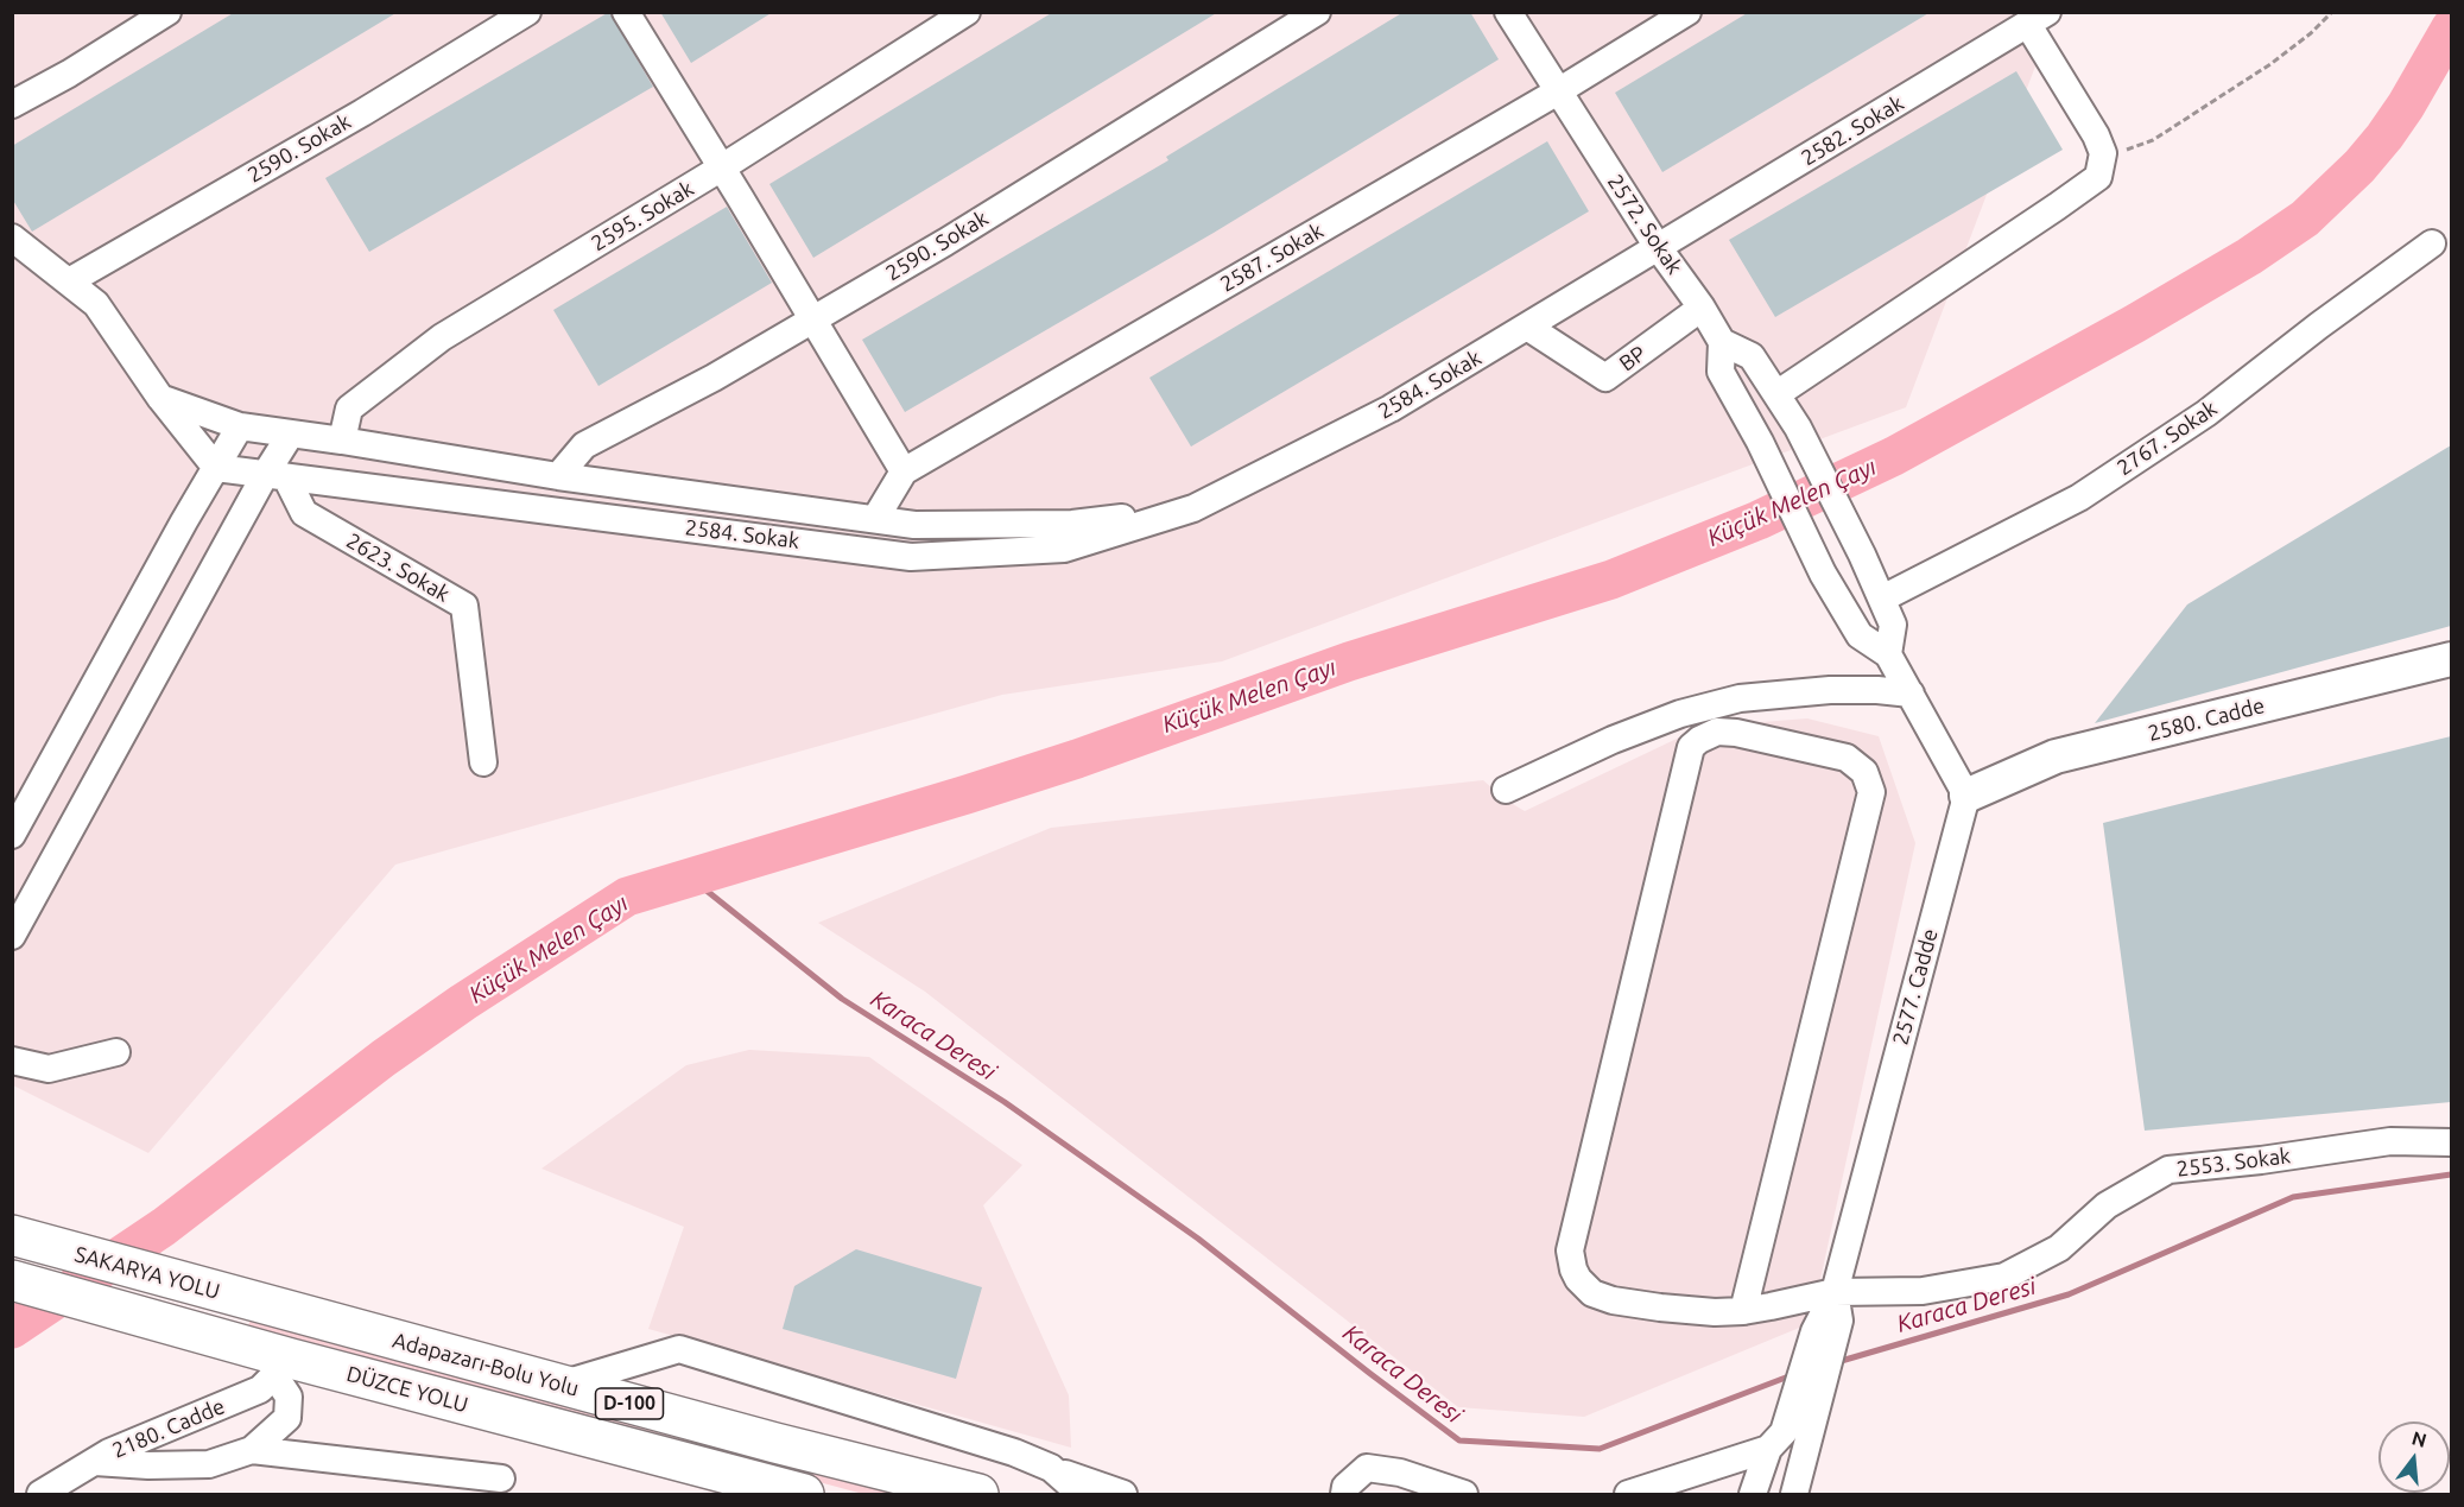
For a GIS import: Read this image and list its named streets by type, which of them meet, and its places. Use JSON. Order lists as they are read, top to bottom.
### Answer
{
  "streets": {
    "highway": [
      "SAKARYA YOLU",
      "Adapazarı-Bolu Yolu",
      "DÜZCE YOLU",
      "D-100"
    ],
    "main road": ["2580. Cadde"],
    "street": [
      "2582. Sokak",
      "2590. Sokak",
      "2595. Sokak",
      "2572. Sokak",
      "2587. Sokak",
      "BP",
      "2584. Sokak",
      "2767. Sokak",
      "2623. Sokak",
      "2577. Cadde",
      "2553. Sokak",
      "2180. Cadde"
    ]
  },
  "crossings": [
    ["2582. Sokak", "2572. Sokak"],
    ["2582. Sokak", "2584. Sokak"],
    ["2590. Sokak", "2584. Sokak"],
    ["2595. Sokak", "2584. Sokak"],
    ["2572. Sokak", "2587. Sokak"],
    ["2572. Sokak", "BP"],
    ["2572. Sokak", "2584. Sokak"],
    ["2587. Sokak", "2584. Sokak"],
    ["BP", "2584. Sokak"],
    ["2584. Sokak", "2623. Sokak"],
    ["2580. Cadde", "2577. Cadde"],
    ["2577. Cadde", "2553. Sokak"],
    ["SAKARYA YOLU", "Adapazarı-Bolu Yolu"],
    ["DÜZCE YOLU", "2180. Cadde"]
  ],
  "water": ["Küçük Melen Çayı", "Karaca Deresi"],
  "north": "top"
}
